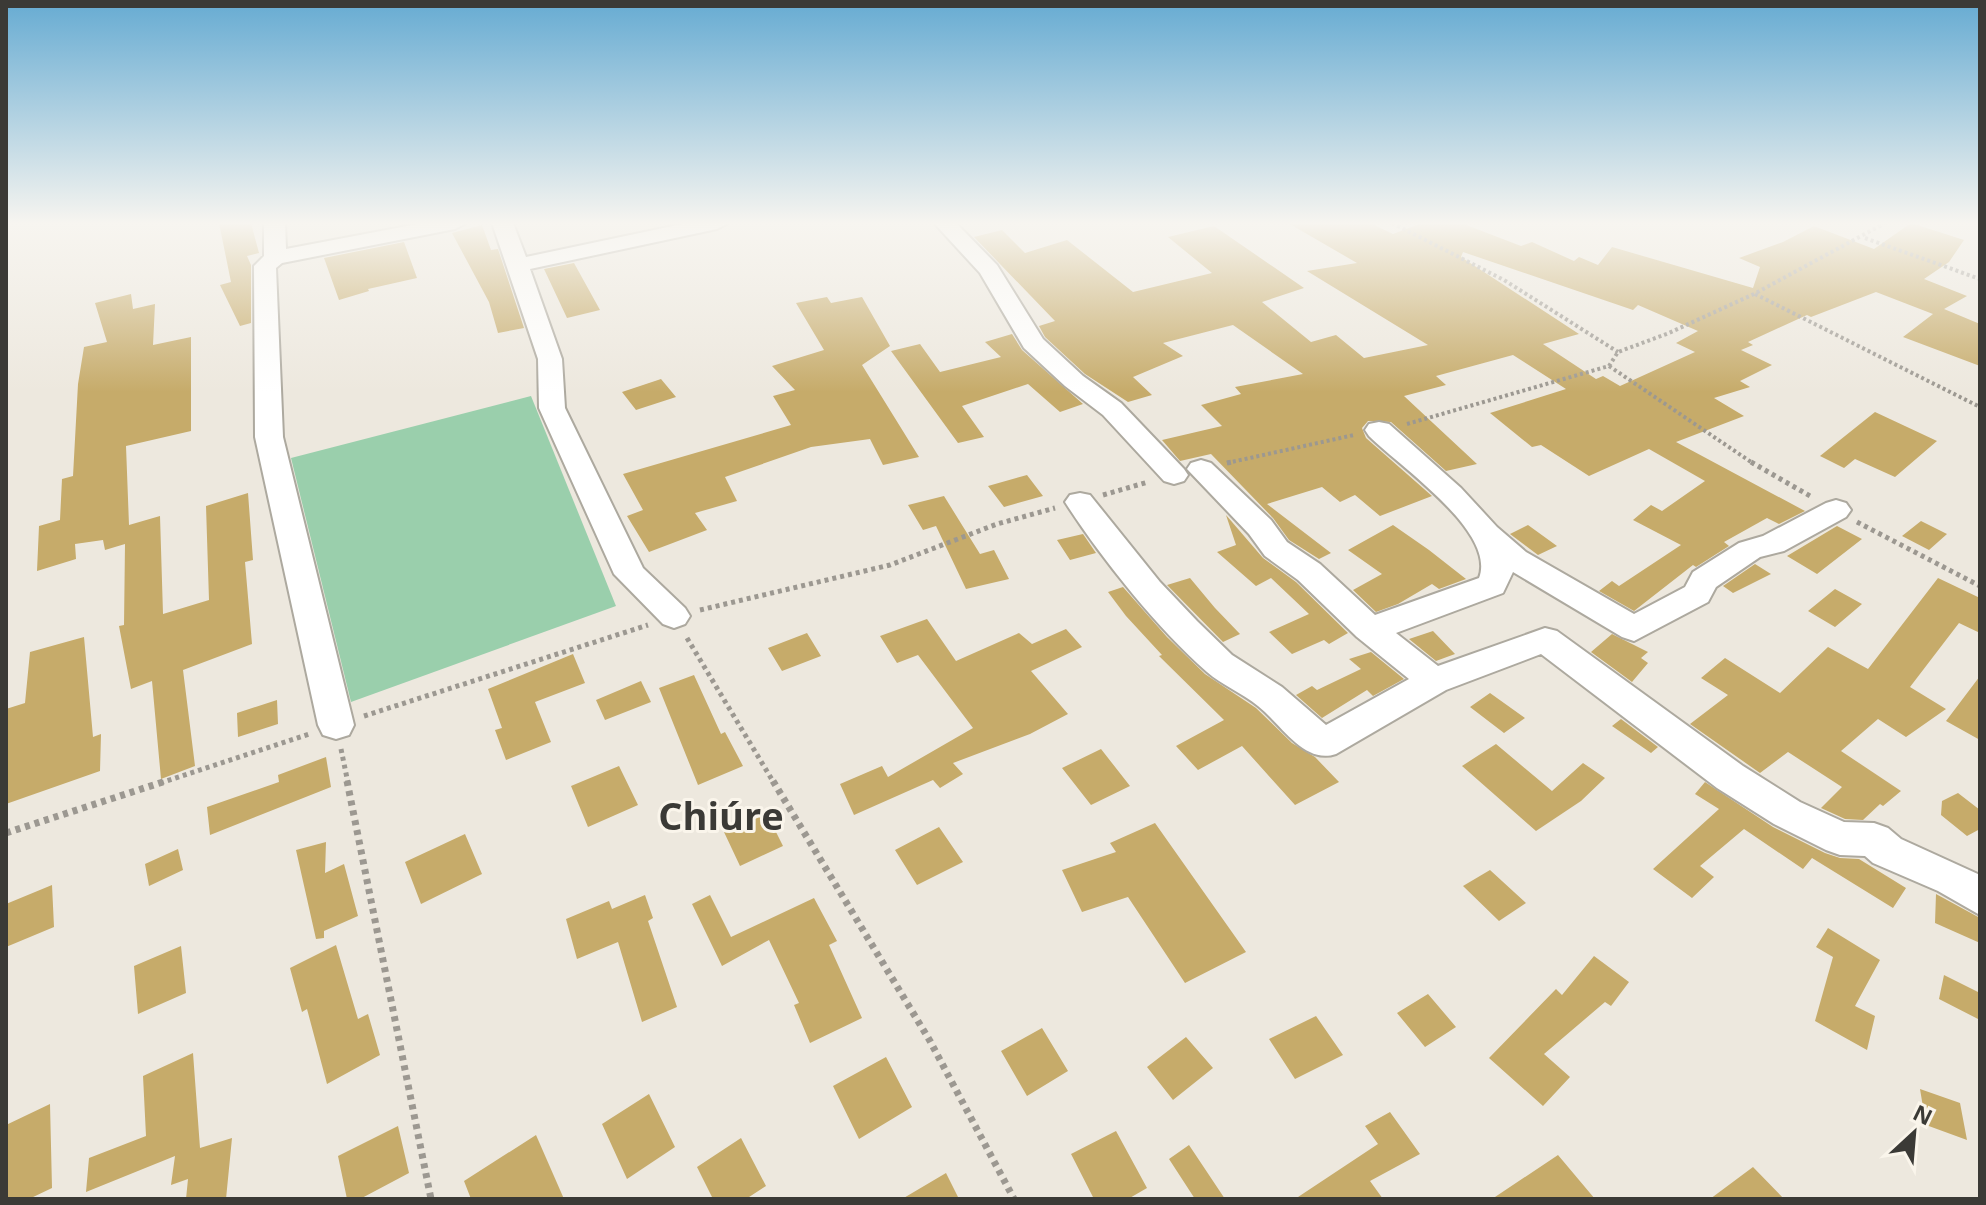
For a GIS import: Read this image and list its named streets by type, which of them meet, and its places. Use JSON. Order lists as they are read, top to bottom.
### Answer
{
  "districts": ["Chiúre"],
  "north": "top right"
}
